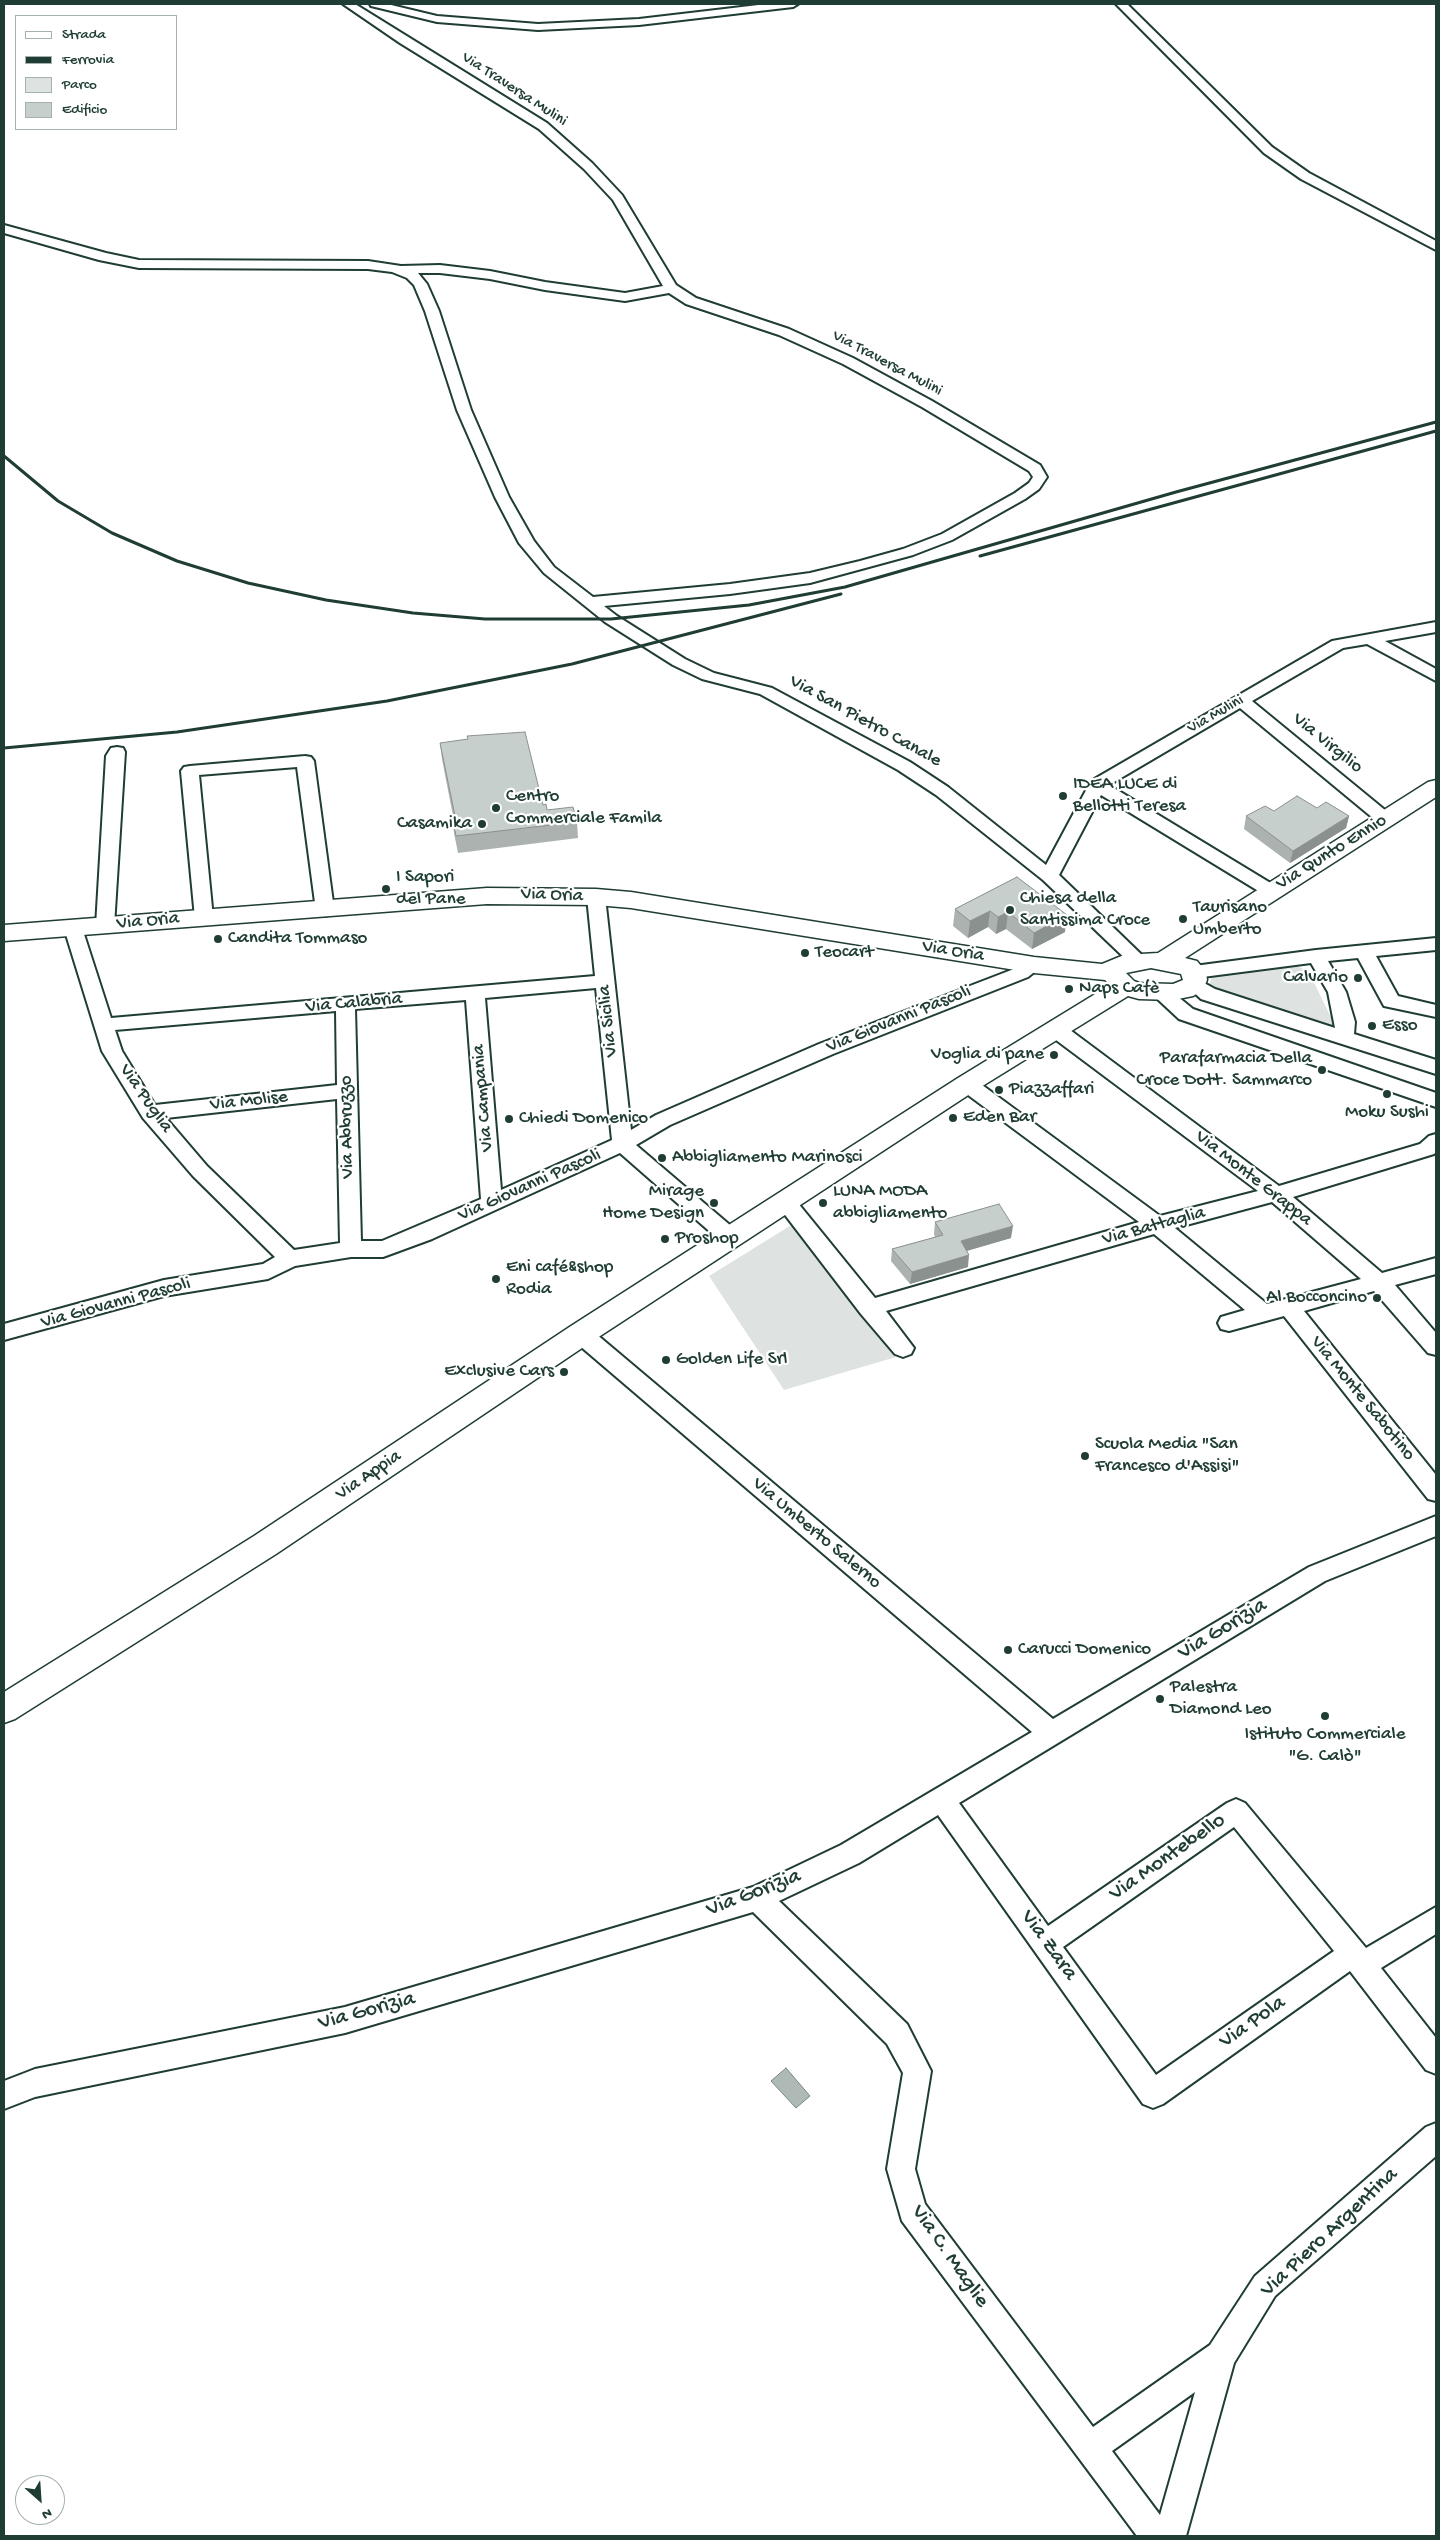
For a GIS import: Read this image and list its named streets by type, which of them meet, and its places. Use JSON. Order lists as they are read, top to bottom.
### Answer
{
  "streets": {
    "main road": ["Via Qunto Ennio", "Via Oria", "Via Appia"],
    "street": [
      "Via Traversa Mulini",
      "Via Mulini",
      "Via San Pietro Canale",
      "Via Virgilio",
      "Via Calabria",
      "Via Giovanni Pascoli",
      "Via Sicilia",
      "Via Campania",
      "Via Puglia",
      "Via Molise",
      "Via Abbruzzo",
      "Via Monte Grappa",
      "Via Battaglia",
      "Via Monte Sabotino",
      "Via Umberto Salerno",
      "Via Gorizia",
      "Via Montebello",
      "Via Zara",
      "Via Pola",
      "Via Piero Argentina",
      "Via C. Maglie"
    ]
  },
  "crossings": [
    ["Via Traversa Mulini", "Via San Pietro Canale"],
    ["Via Mulini", "Via Virgilio"],
    ["Via San Pietro Canale", "Via Appia"],
    ["Via Virgilio", "Via Qunto Ennio"],
    ["Via Oria", "Via Giovanni Pascoli"],
    ["Via Oria", "Via Sicilia"],
    ["Via Oria", "Via Puglia"],
    ["Via Oria", "Via Appia"],
    ["Via Calabria", "Via Sicilia"],
    ["Via Calabria", "Via Campania"],
    ["Via Calabria", "Via Puglia"],
    ["Via Calabria", "Via Abbruzzo"],
    ["Via Giovanni Pascoli", "Via Sicilia"],
    ["Via Giovanni Pascoli", "Via Campania"],
    ["Via Giovanni Pascoli", "Via Puglia"],
    ["Via Giovanni Pascoli", "Via Abbruzzo"],
    ["Via Puglia", "Via Molise"],
    ["Via Molise", "Via Abbruzzo"],
    ["Via Monte Grappa", "Via Battaglia"],
    ["Via Monte Grappa", "Via Appia"],
    ["Via Appia", "Via Umberto Salerno"],
    ["Via Umberto Salerno", "Via Gorizia"],
    ["Via Gorizia", "Via Zara"],
    ["Via Gorizia", "Via C. Maglie"],
    ["Via Montebello", "Via Zara"],
    ["Via Montebello", "Via Pola"],
    ["Via Zara", "Via Pola"]
  ],
  "places": [
    "IDEA LUCE di Bellotti Teresa",
    "Centro Commerciale Famila",
    "Casamika",
    "I Sapori del Pane",
    "Chiesa della Santissima Croce",
    "Taurisano Umberto",
    "Candita Tommaso",
    "Teocart",
    "Calvario",
    "Naps Cafè",
    "Esso",
    "Voglia di pane",
    "Parafarmacia Della Croce Dott. Sammarco",
    "Piazzaffari",
    "Moku Sushi",
    "Eden Bar",
    "Chiedi Domenico",
    "Abbigliamento Marinosci",
    "Mirage Home Design",
    "LUNA MODA abbigliamento",
    "Proshop",
    "Eni café&shop Rodia",
    "Al Bocconcino",
    "Golden Life Srl",
    "Exclusive Cars",
    "Scuola Media \"San Francesco d'Assisi\"",
    "Carucci Domenico",
    "Palestra Diamond Leo",
    "Istituto Commerciale \"G. Calò\""
  ],
  "legend": [
    "Strada",
    "Ferrovia",
    "Parco",
    "Edificio"
  ],
  "north": "bottom right"
}
